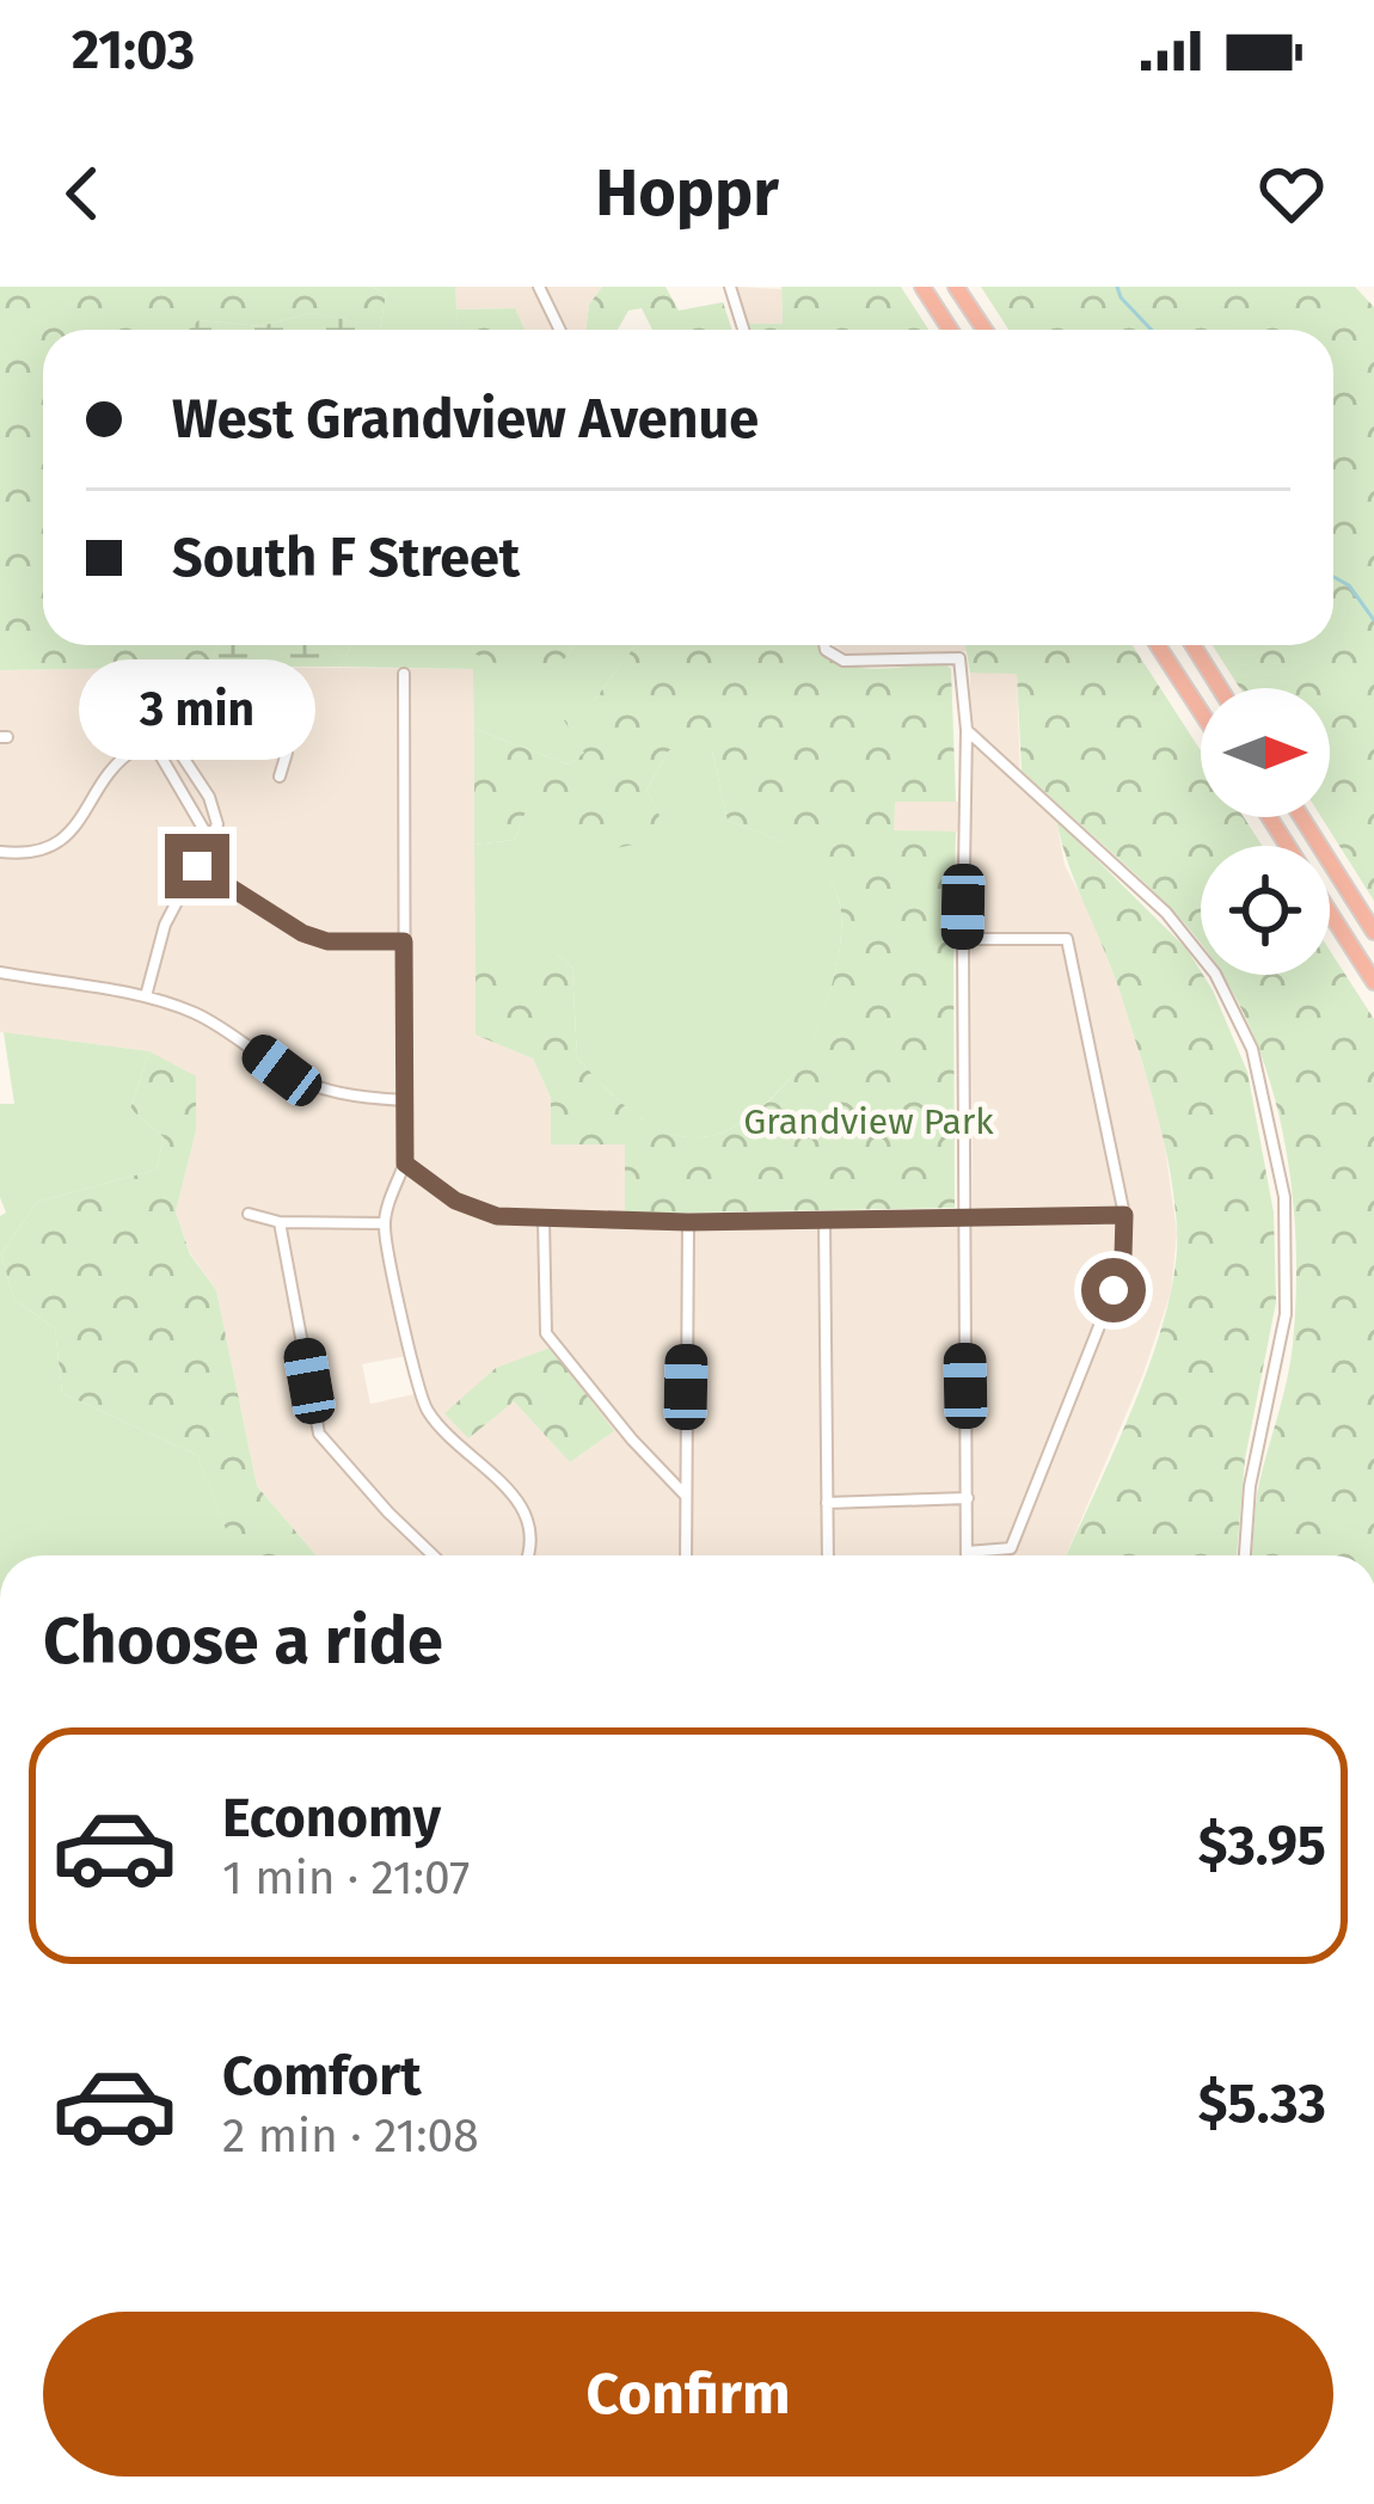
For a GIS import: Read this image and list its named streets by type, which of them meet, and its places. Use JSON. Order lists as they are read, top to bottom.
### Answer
{
  "parks": ["Grandview Park"],
  "north": "right",
  "page": {
    "status": "21:03",
    "header": "Hoppr",
    "banner": ["West Grandview Avenue", "South F Street"],
    "bubble": "3 min",
    "heading": "Choose a ride",
    "list": [
      {
        "name": "Economy",
        "note": "1 min · 21:07",
        "value": "$3.95"
      },
      {
        "name": "Comfort",
        "note": "2 min · 21:08",
        "value": "$5.33"
      }
    ],
    "buttons": "Confirm"
  }
}
